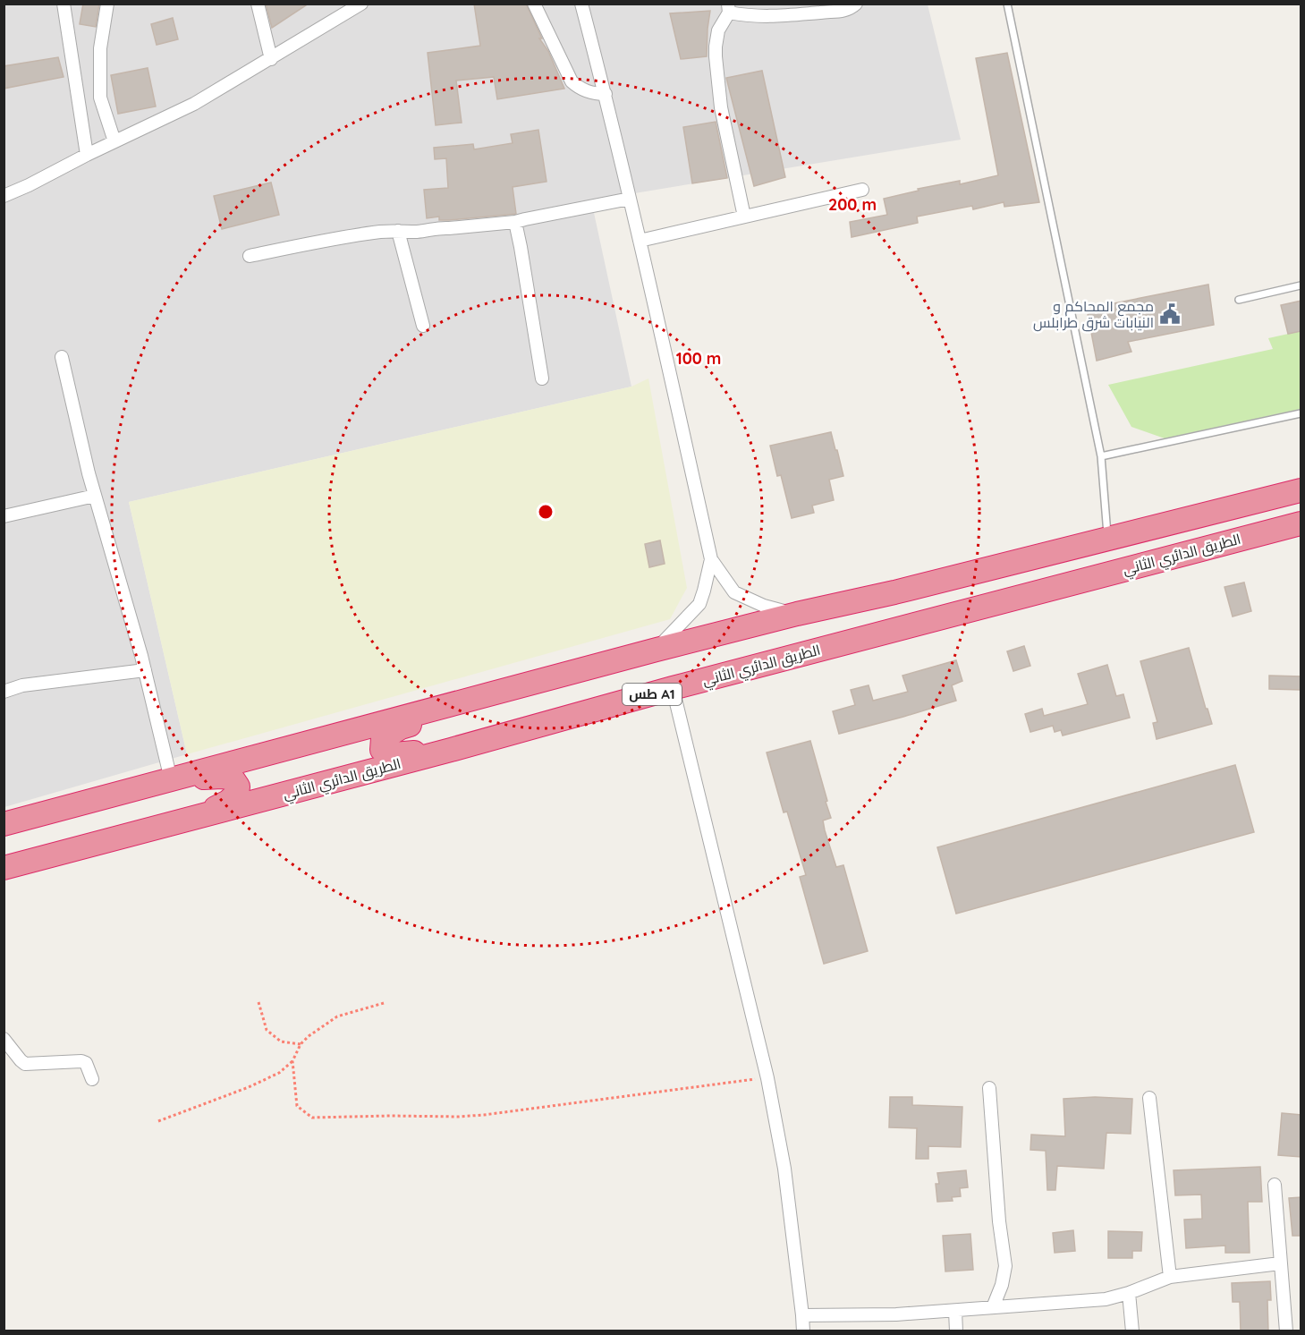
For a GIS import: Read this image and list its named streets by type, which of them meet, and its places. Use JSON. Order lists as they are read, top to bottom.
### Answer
{
  "streets": {
    "highway": ["الطريق الدائري الثاني", "طس A1"]
  },
  "places": {
    "public building": ["مجمع المحاكم و النيابات شرق طرابلس"]
  },
  "rings": ["200 m", "100 m"]
}
